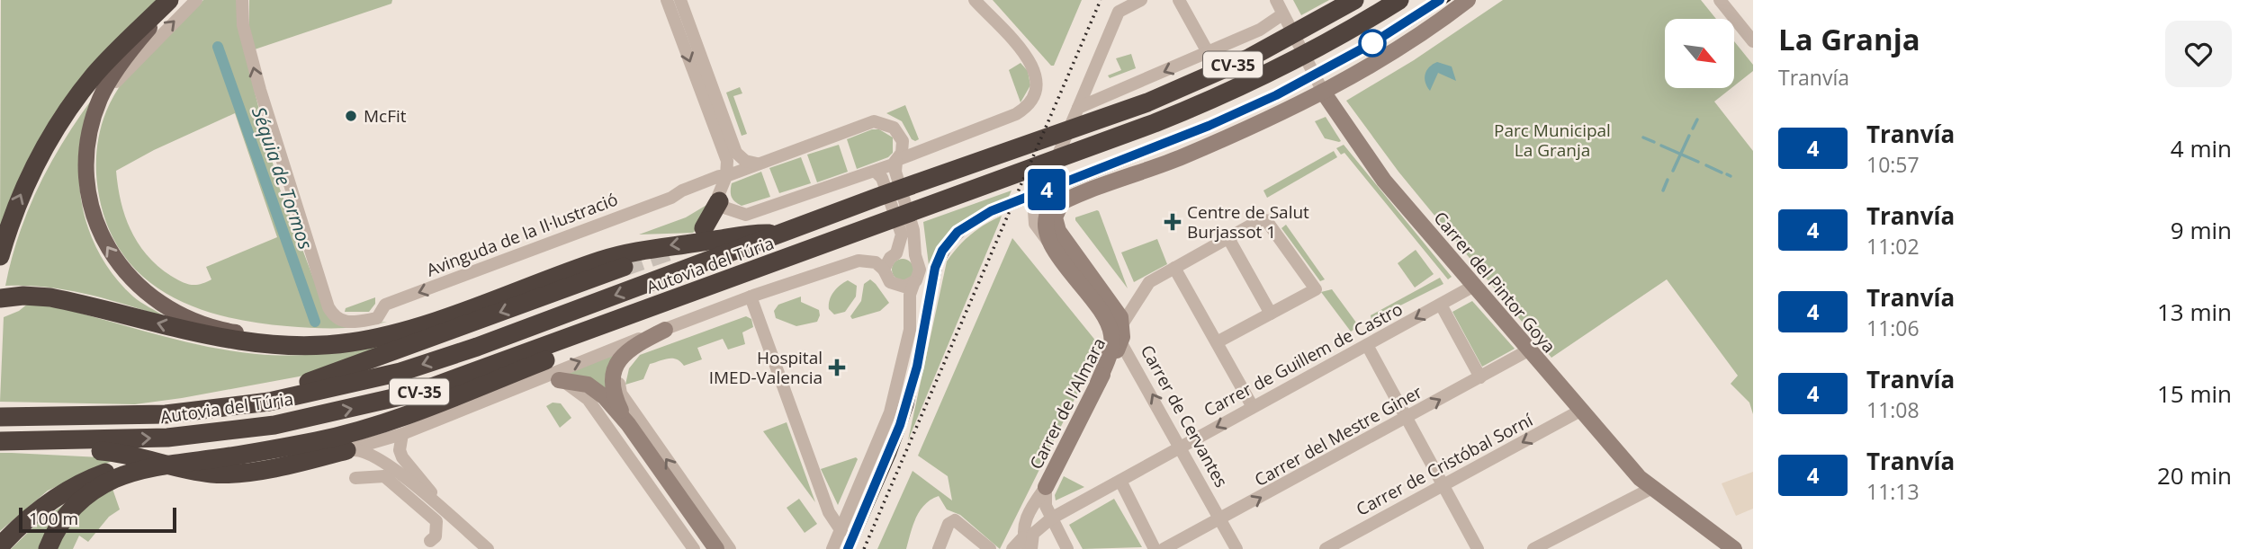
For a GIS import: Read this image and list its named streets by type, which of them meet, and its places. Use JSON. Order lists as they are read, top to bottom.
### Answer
{
  "streets": {
    "highway": ["CV-35", "Autovia del Túria"],
    "street": [
      "Avinguda de la Il·lustració",
      "Carrer del Pintor Goya",
      "Carrer de Guillem de Castro",
      "Carrer de l'Almara",
      "Carrer de Cervantes",
      "Carrer del Mestre Giner",
      "Carrer de Cristóbal Sorní"
    ]
  },
  "crossings": [
    ["Carrer del Pintor Goya", "Carrer de Guillem de Castro"],
    ["Carrer del Pintor Goya", "Carrer del Mestre Giner"],
    ["Carrer del Pintor Goya", "Carrer de Cristóbal Sorní"],
    ["Carrer de Guillem de Castro", "Carrer de l'Almara"],
    ["Carrer de Guillem de Castro", "Carrer de Cervantes"],
    ["Carrer de l'Almara", "Carrer de Cervantes"],
    ["Carrer de Cervantes", "Carrer del Mestre Giner"]
  ],
  "one_way": ["Carrer del Mestre Giner"],
  "water": ["Séquia de Tormos"],
  "parks": ["Parc Municipal La Granja"],
  "places": {
    "other": ["McFit"],
    "health": ["Centre de Salut Burjassot 1", "Hospital IMED-Valencia"]
  },
  "lines": ["tram line 4"],
  "scale_bar": "100 m",
  "north": "bottom right",
  "page": {
    "on_map": "4",
    "heading": ["La Granja", "Tranvía"],
    "list": [
      {
        "mark": "4",
        "name": "Tranvía",
        "note": "10:57",
        "value": "4 min"
      },
      {
        "mark": "4",
        "name": "Tranvía",
        "note": "11:02",
        "value": "9 min"
      },
      {
        "mark": "4",
        "name": "Tranvía",
        "note": "11:06",
        "value": "13 min"
      },
      {
        "mark": "4",
        "name": "Tranvía",
        "note": "11:08",
        "value": "15 min"
      },
      {
        "mark": "4",
        "name": "Tranvía",
        "note": "11:13",
        "value": "20 min"
      }
    ],
    "scale": "100 m"
  }
}
